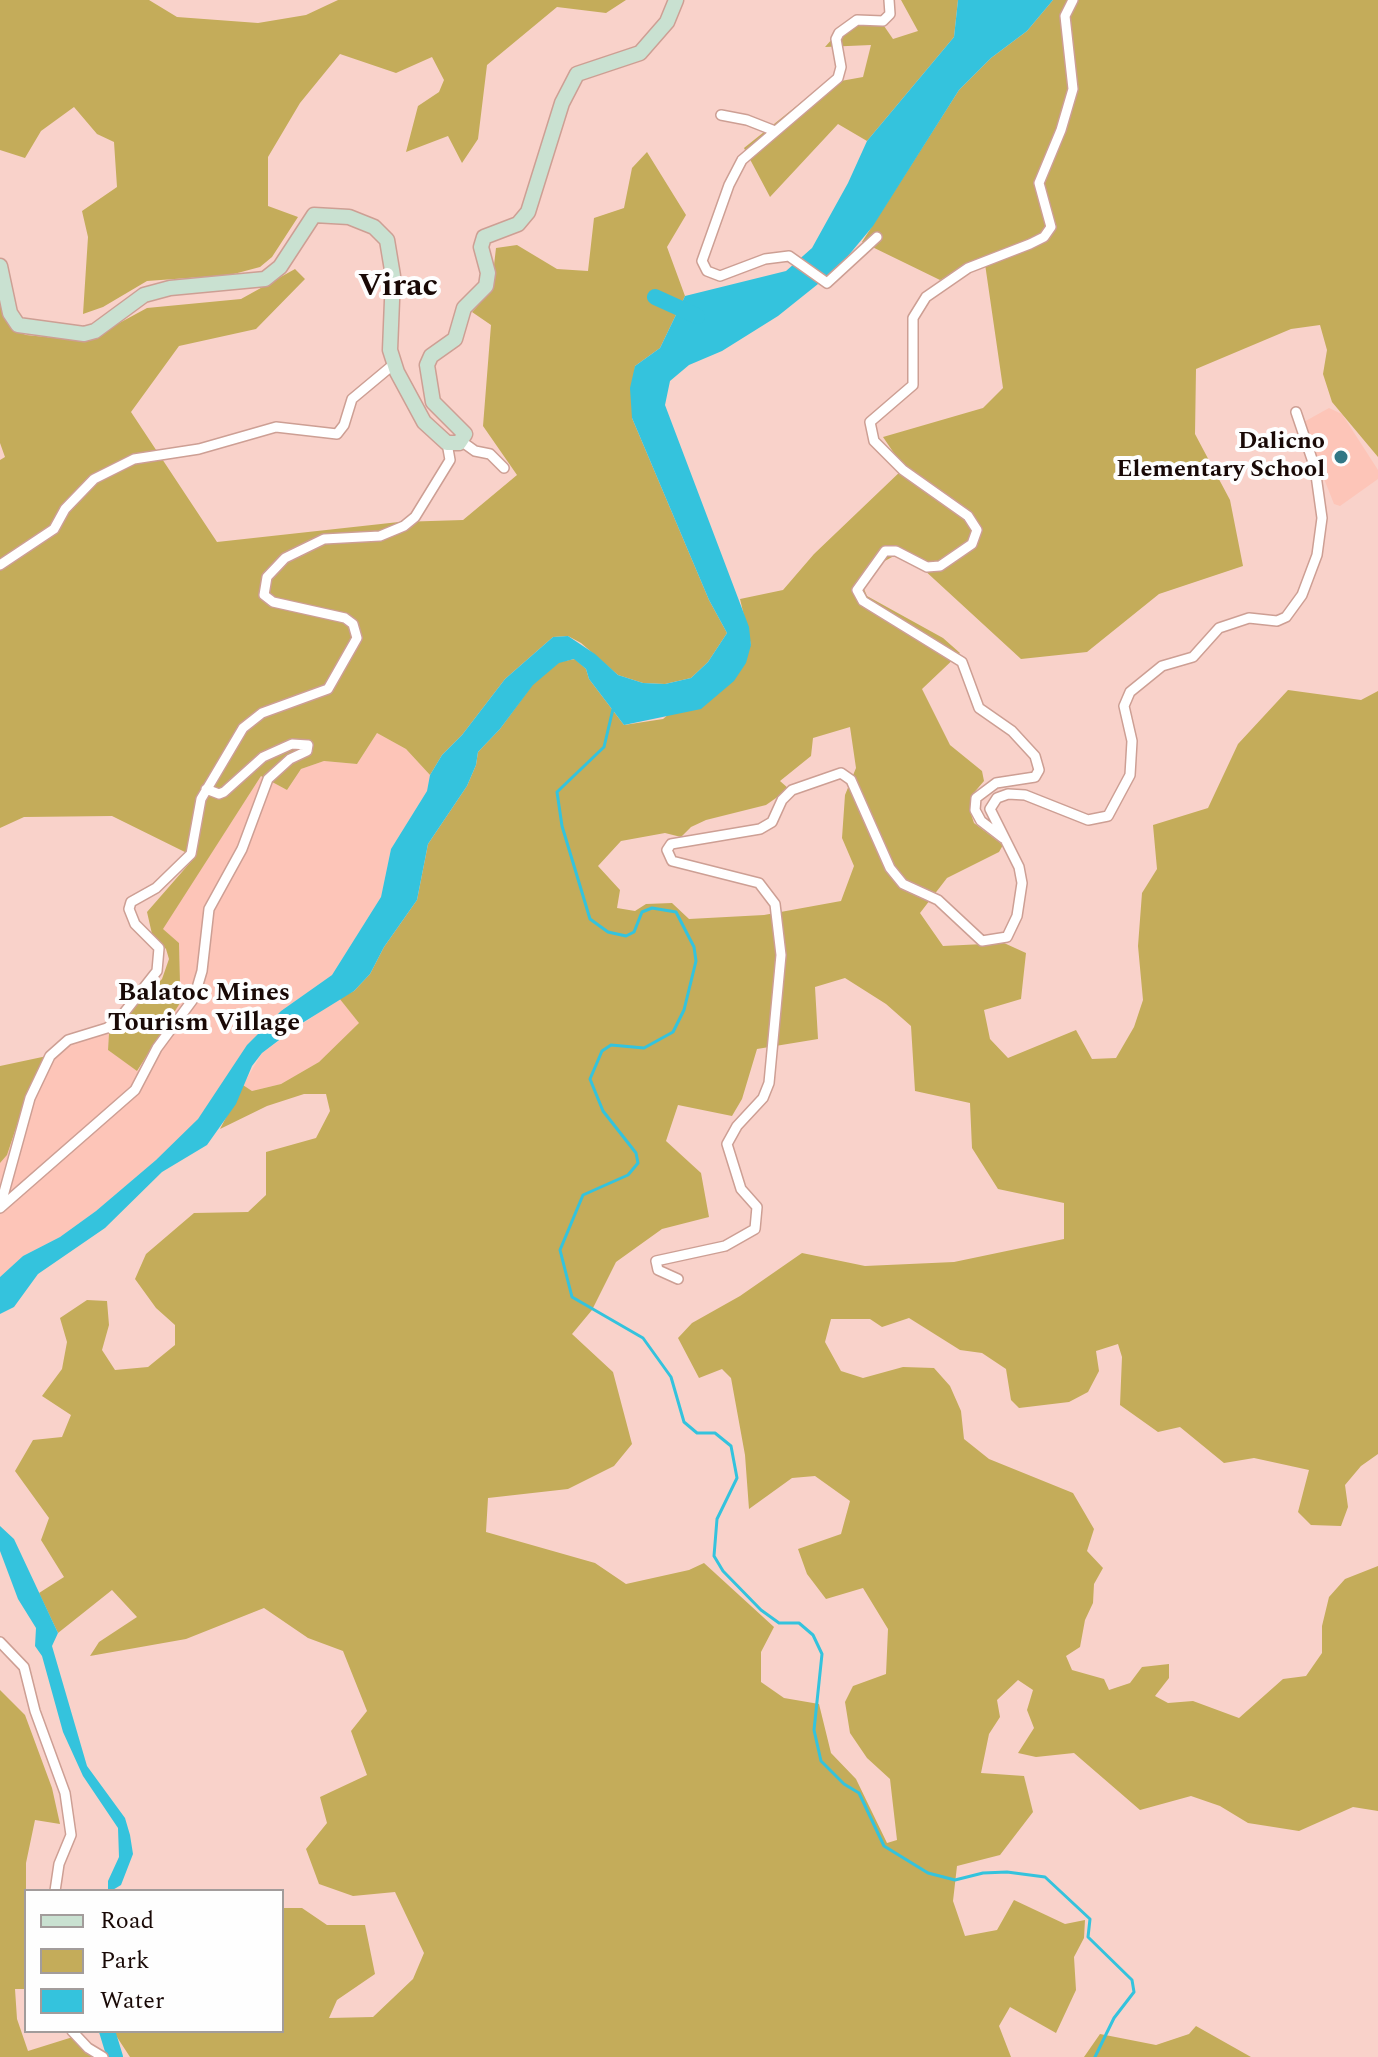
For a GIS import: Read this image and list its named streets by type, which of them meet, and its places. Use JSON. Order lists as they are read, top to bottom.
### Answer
{
  "districts": ["Virac", "Balatoc Mines Tourism Village"],
  "places": ["Dalicno Elementary School"],
  "legend": ["Road", "Park", "Water"]
}
